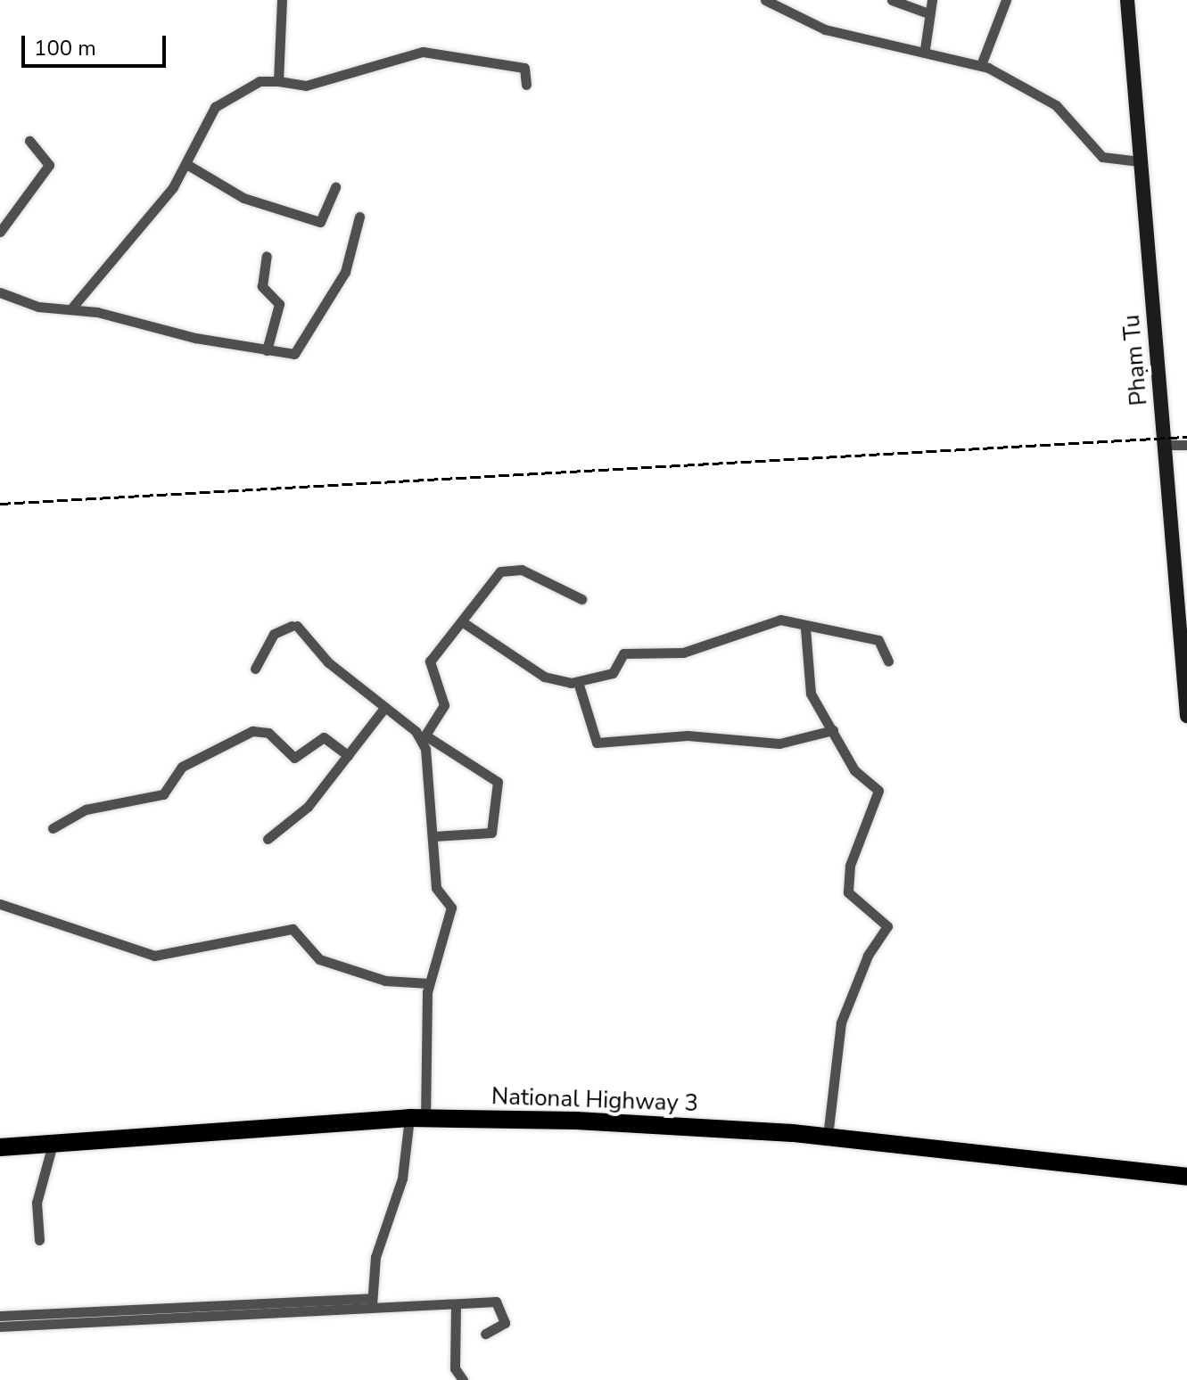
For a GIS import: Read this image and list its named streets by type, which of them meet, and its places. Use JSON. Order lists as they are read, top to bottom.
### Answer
{
  "streets": {
    "highway": ["National Highway 3"],
    "street": ["Phạm Tu"]
  },
  "scale_bar": "100 m"
}
